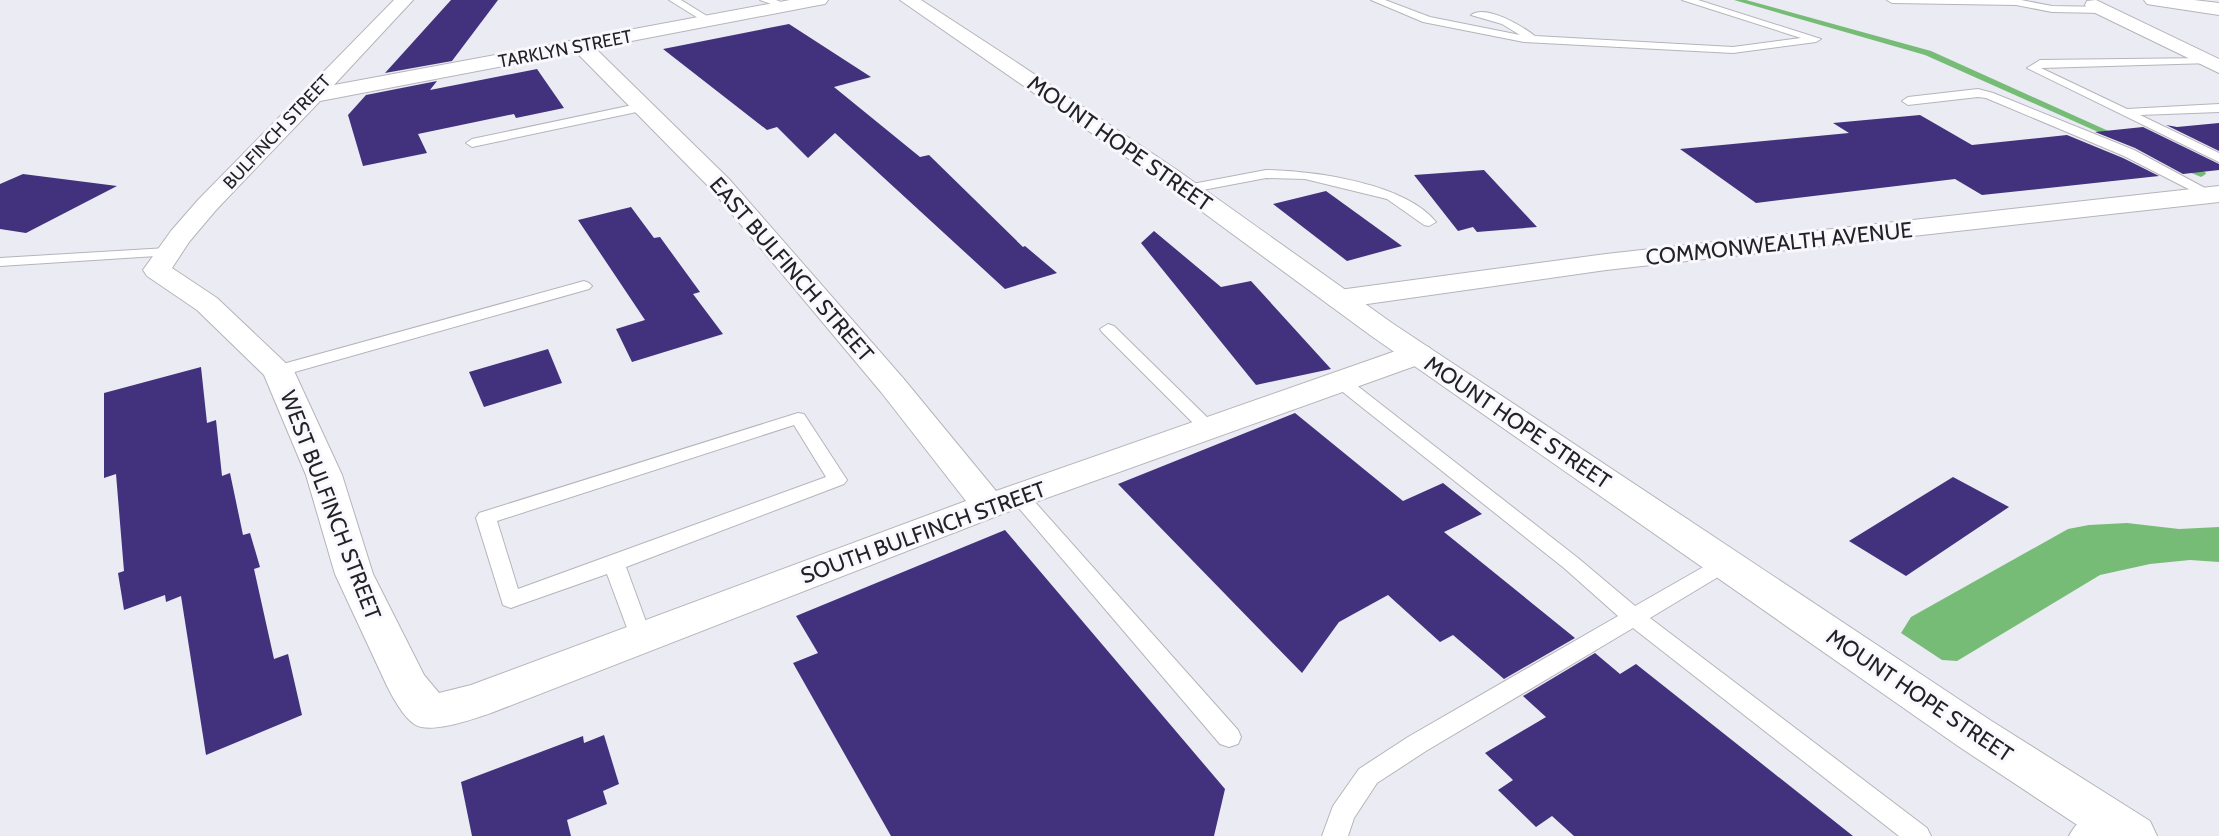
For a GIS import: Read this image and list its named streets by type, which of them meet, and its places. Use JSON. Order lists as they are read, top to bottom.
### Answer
{
  "streets": {
    "street": [
      "TARKLYN STREET",
      "BULFINCH STREET",
      "MOUNT HOPE STREET",
      "COMMONWEALTH AVENUE",
      "EAST BULFINCH STREET",
      "WEST BULFINCH STREET",
      "SOUTH BULFINCH STREET"
    ]
  },
  "crossings": [
    ["TARKLYN STREET", "BULFINCH STREET"],
    ["TARKLYN STREET", "EAST BULFINCH STREET"],
    ["BULFINCH STREET", "WEST BULFINCH STREET"],
    ["MOUNT HOPE STREET", "COMMONWEALTH AVENUE"],
    ["MOUNT HOPE STREET", "SOUTH BULFINCH STREET"],
    ["EAST BULFINCH STREET", "SOUTH BULFINCH STREET"],
    ["WEST BULFINCH STREET", "SOUTH BULFINCH STREET"]
  ]
}
